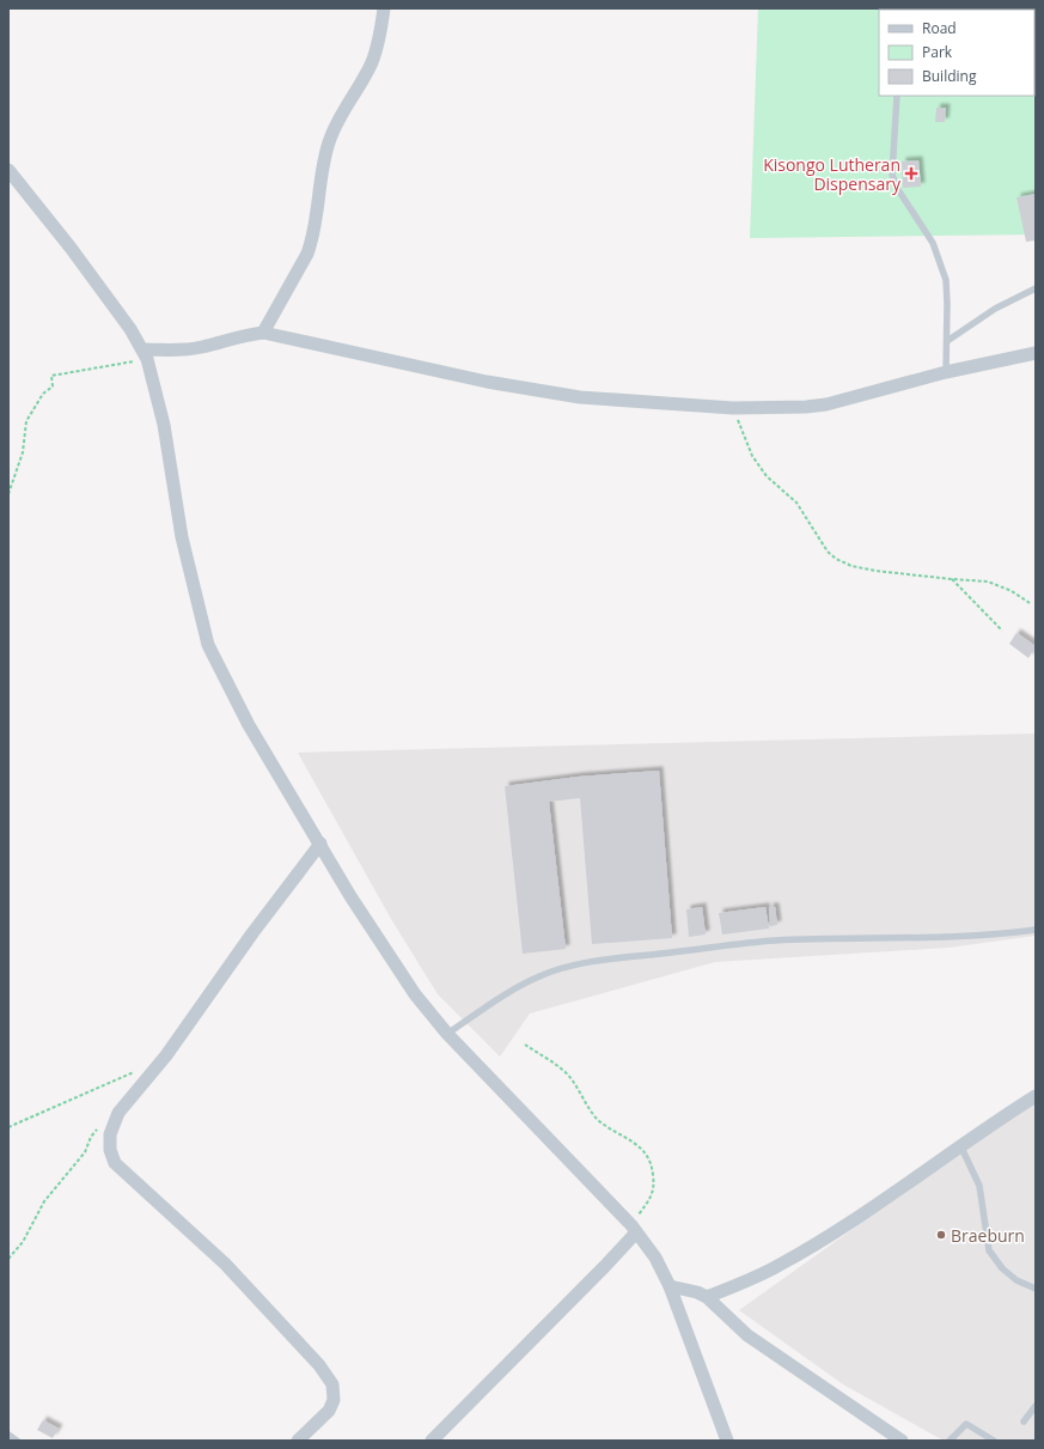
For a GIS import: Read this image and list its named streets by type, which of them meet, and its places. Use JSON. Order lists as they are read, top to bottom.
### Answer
{
  "places": {
    "health": ["Kisongo Lutheran Dispensary"],
    "other": ["Braeburn"]
  },
  "legend": ["Road", "Park", "Building"]
}
